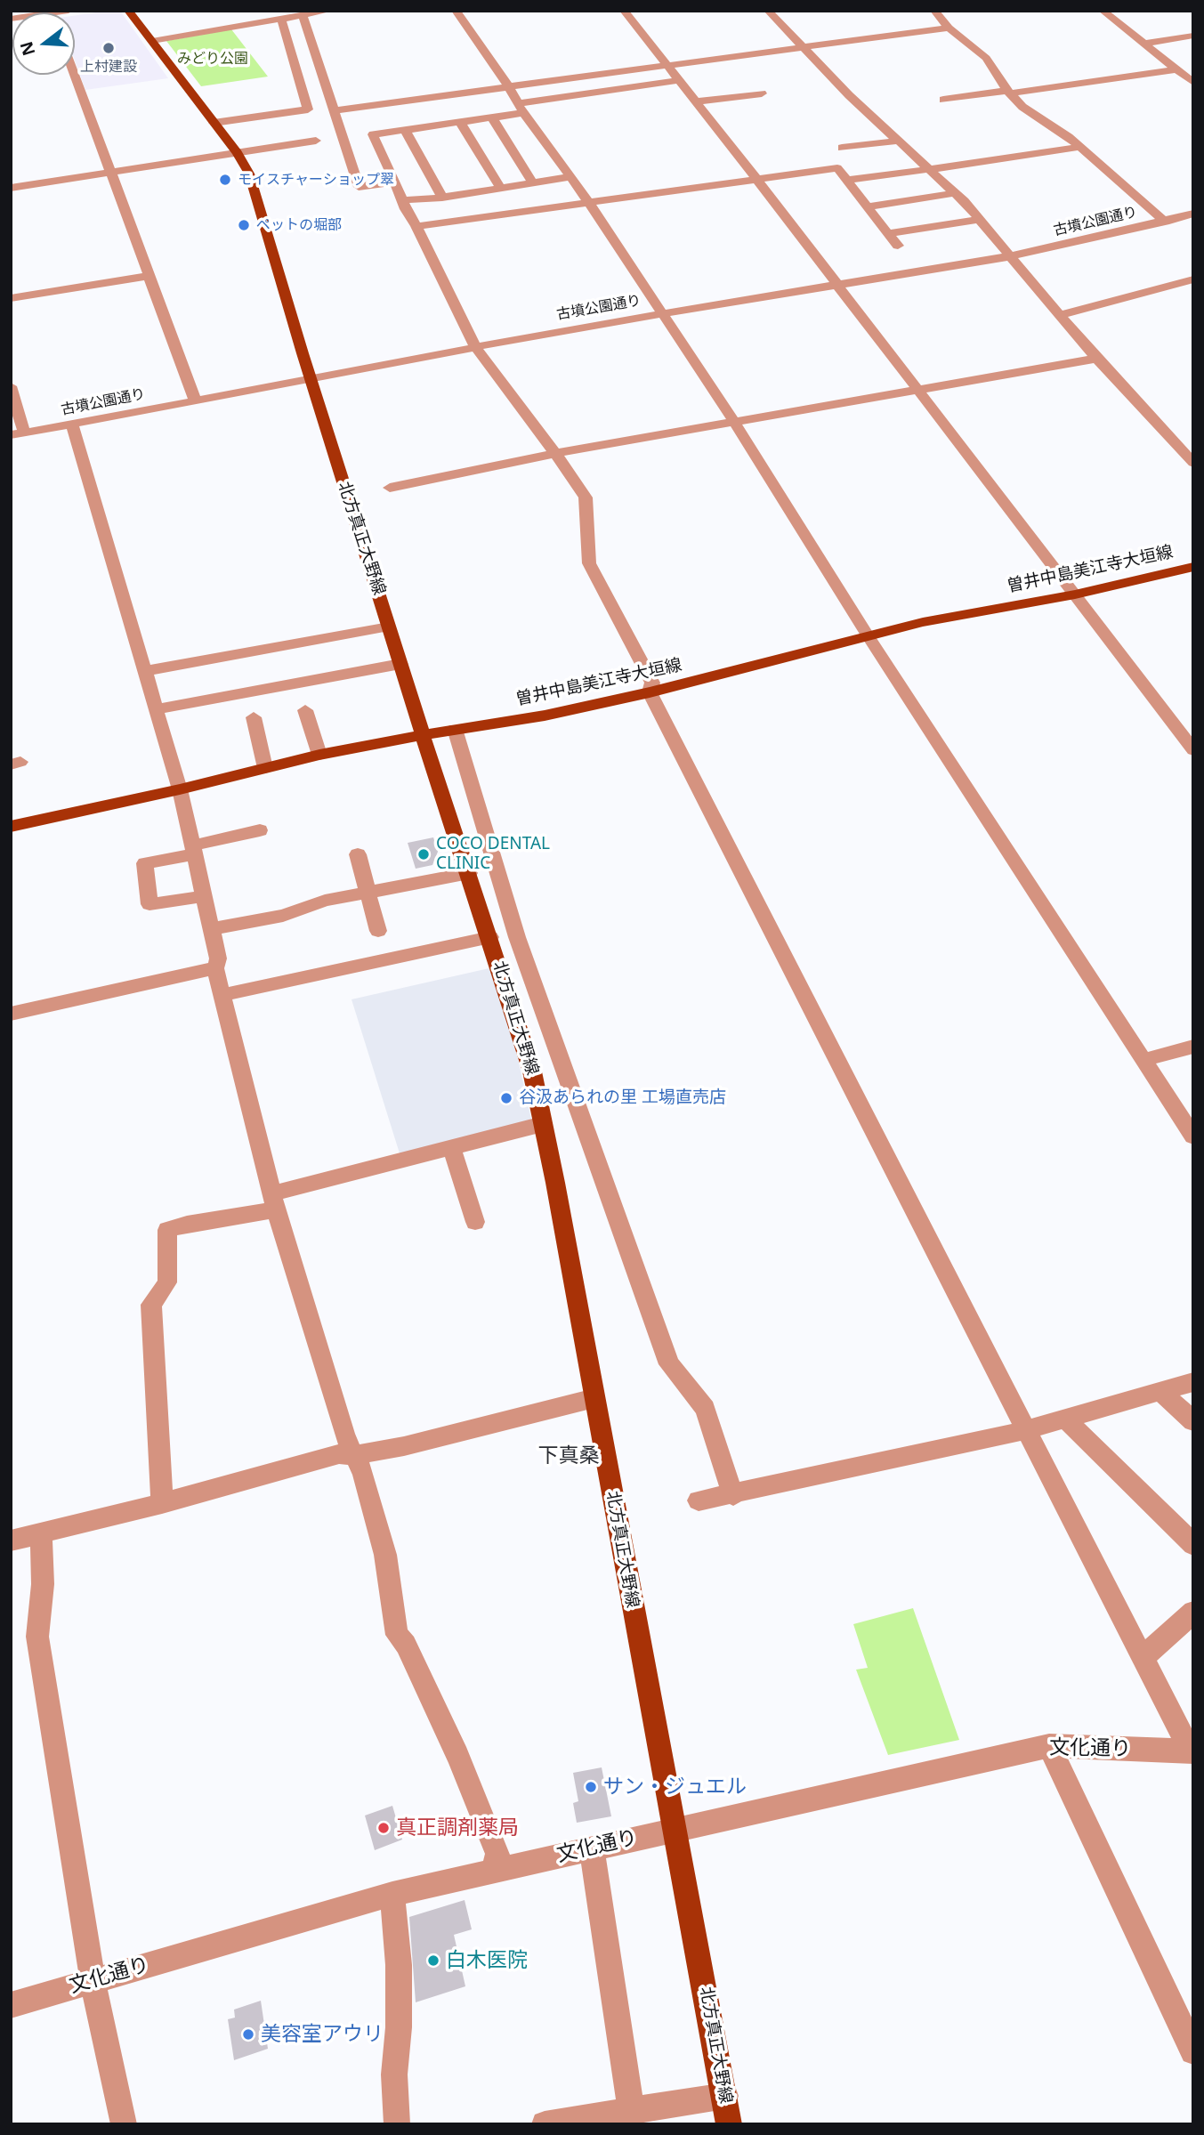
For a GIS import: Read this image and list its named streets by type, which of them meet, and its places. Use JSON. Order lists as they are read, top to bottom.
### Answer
{
  "streets": {
    "main road": ["北方真正大野線", "曽井中島美江寺大垣線"],
    "street": ["古墳公園通り", "文化通り"]
  },
  "crossings": [
    ["古墳公園通り", "北方真正大野線"],
    ["北方真正大野線", "曽井中島美江寺大垣線"],
    ["北方真正大野線", "文化通り"]
  ],
  "districts": ["下真桑"],
  "parks": ["みどり公園"],
  "places": [
    "上村建設",
    "モイスチャーショップ翠",
    "ペットの堀部",
    "COCO DENTAL CLINIC",
    "谷汲あられの里 工場直売店",
    "サン・ジュエル",
    "真正調剤薬局",
    "白木医院",
    "美容室アウリ"
  ],
  "north": "left"
}
